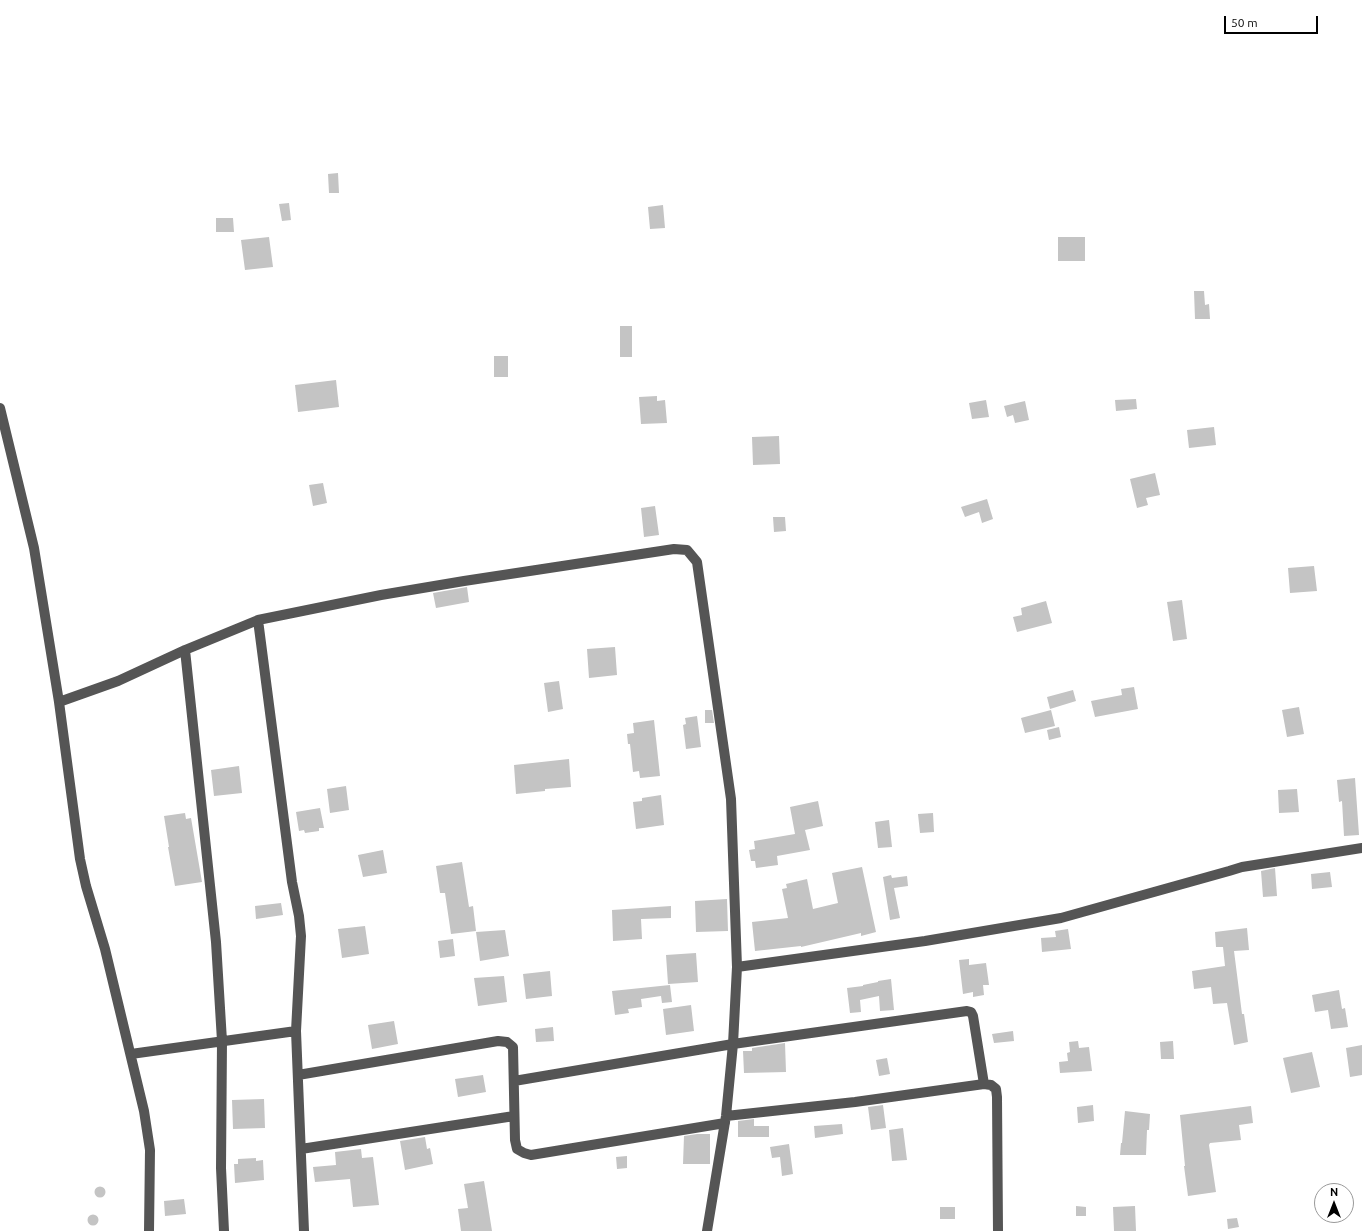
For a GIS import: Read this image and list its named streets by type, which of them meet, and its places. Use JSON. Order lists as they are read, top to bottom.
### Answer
{
  "scale_bar": "50 m",
  "north": "top"
}
